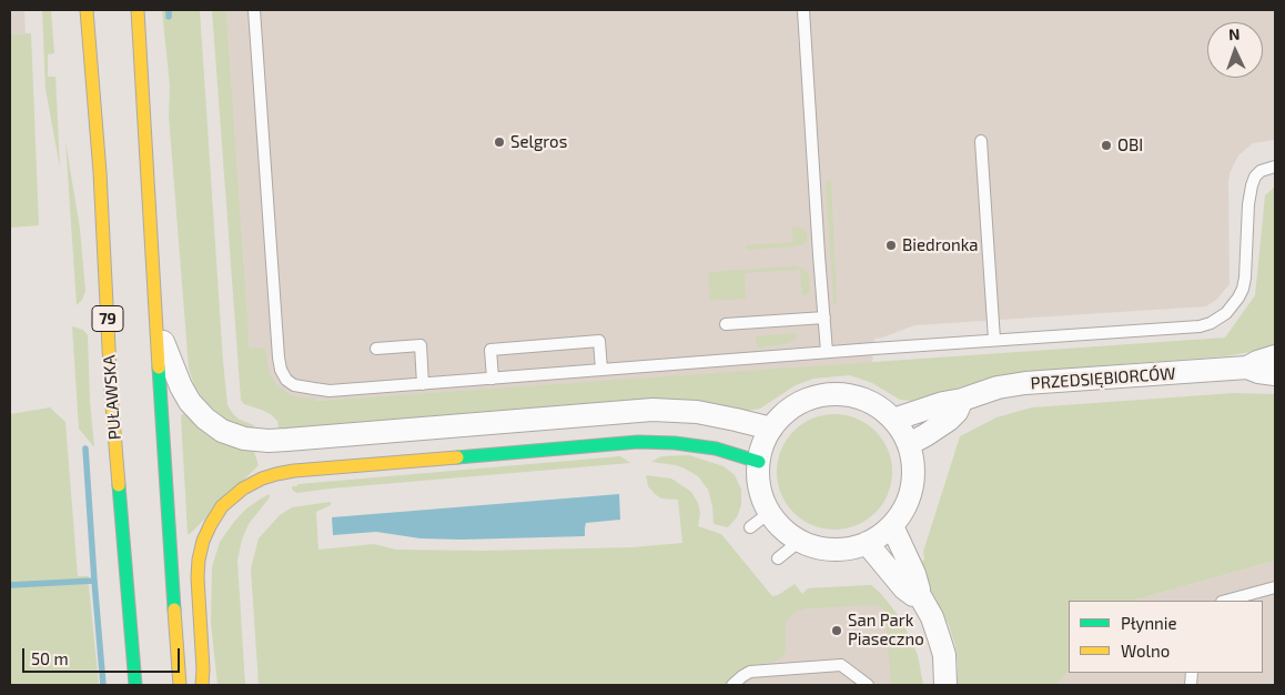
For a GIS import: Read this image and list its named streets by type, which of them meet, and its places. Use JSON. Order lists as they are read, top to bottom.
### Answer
{
  "streets": {
    "main road": ["79", "PUŁAWSKA"],
    "street": ["PRZEDSIĘBIORCÓW"]
  },
  "places": [
    "Selgros",
    "OBI",
    "Biedronka",
    "San Park Piaseczno"
  ],
  "legend": ["Płynnie", "Wolno"],
  "scale_bar": "50 m",
  "north": "top"
}
